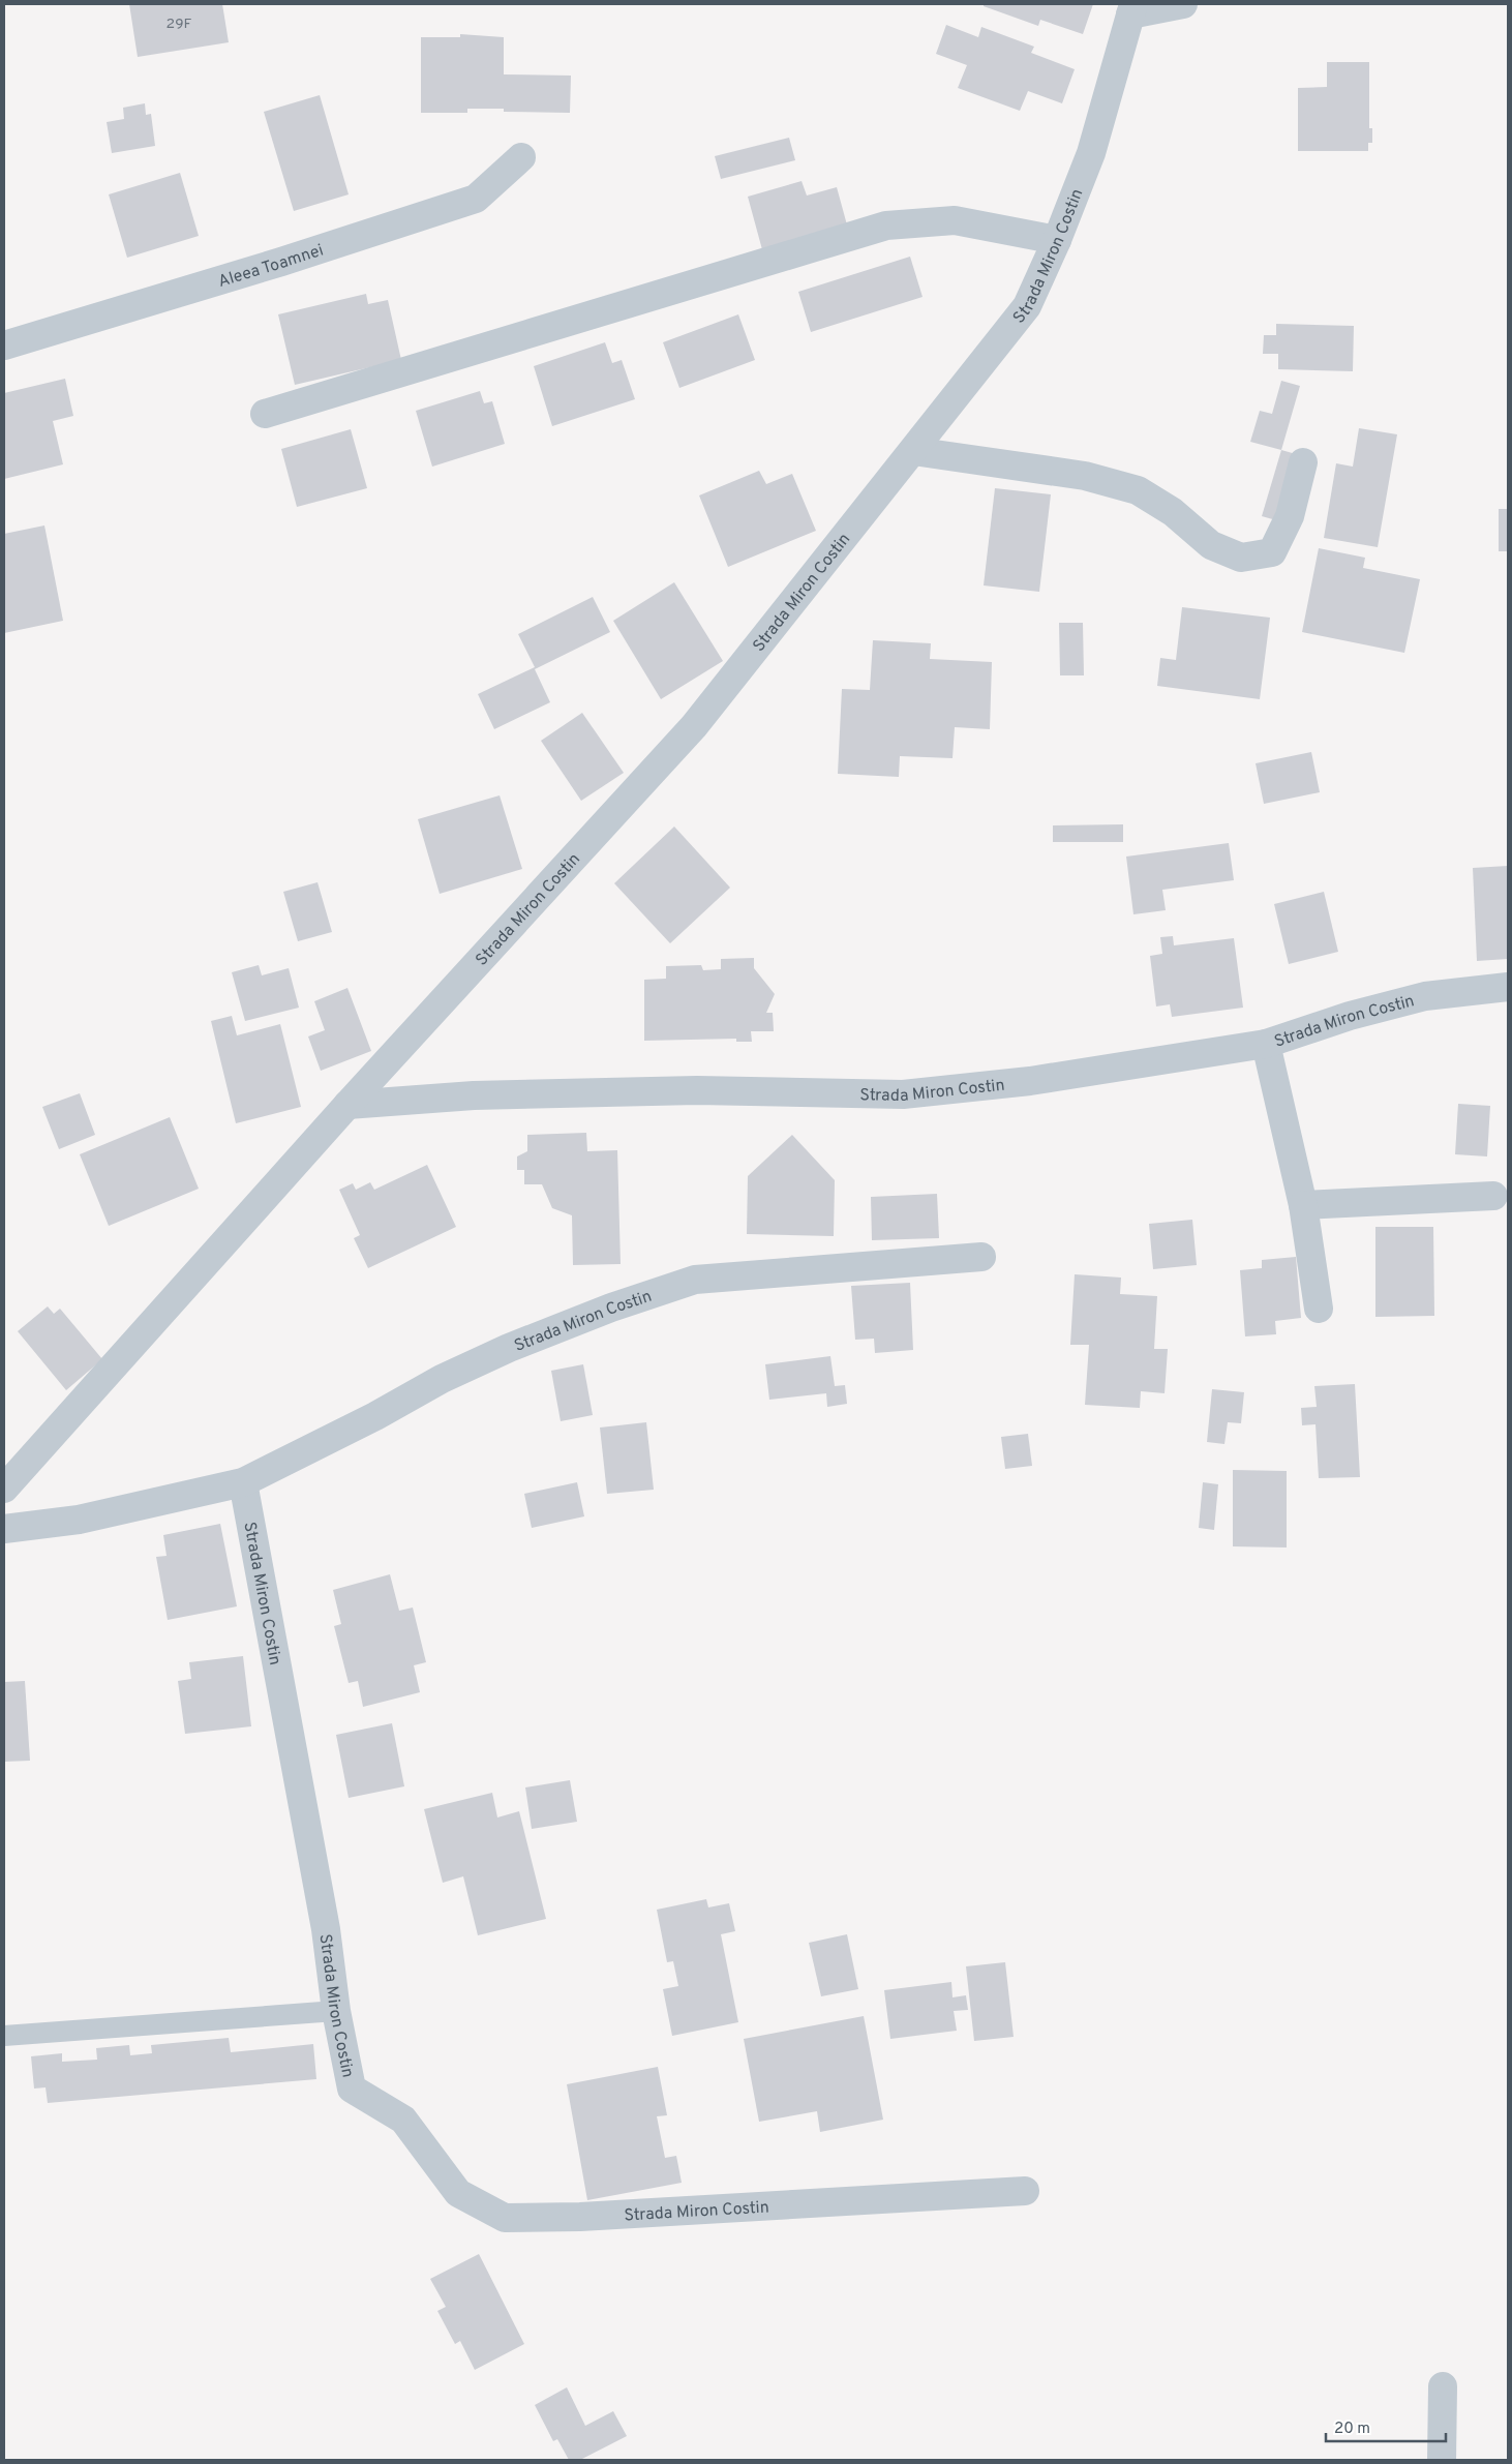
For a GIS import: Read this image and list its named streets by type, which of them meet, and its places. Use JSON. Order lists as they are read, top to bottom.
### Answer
{
  "streets": {
    "street": ["Strada Miron Costin", "Aleea Toamnei"]
  },
  "house_numbers": ["29F"],
  "scale_bar": "20 m"
}
